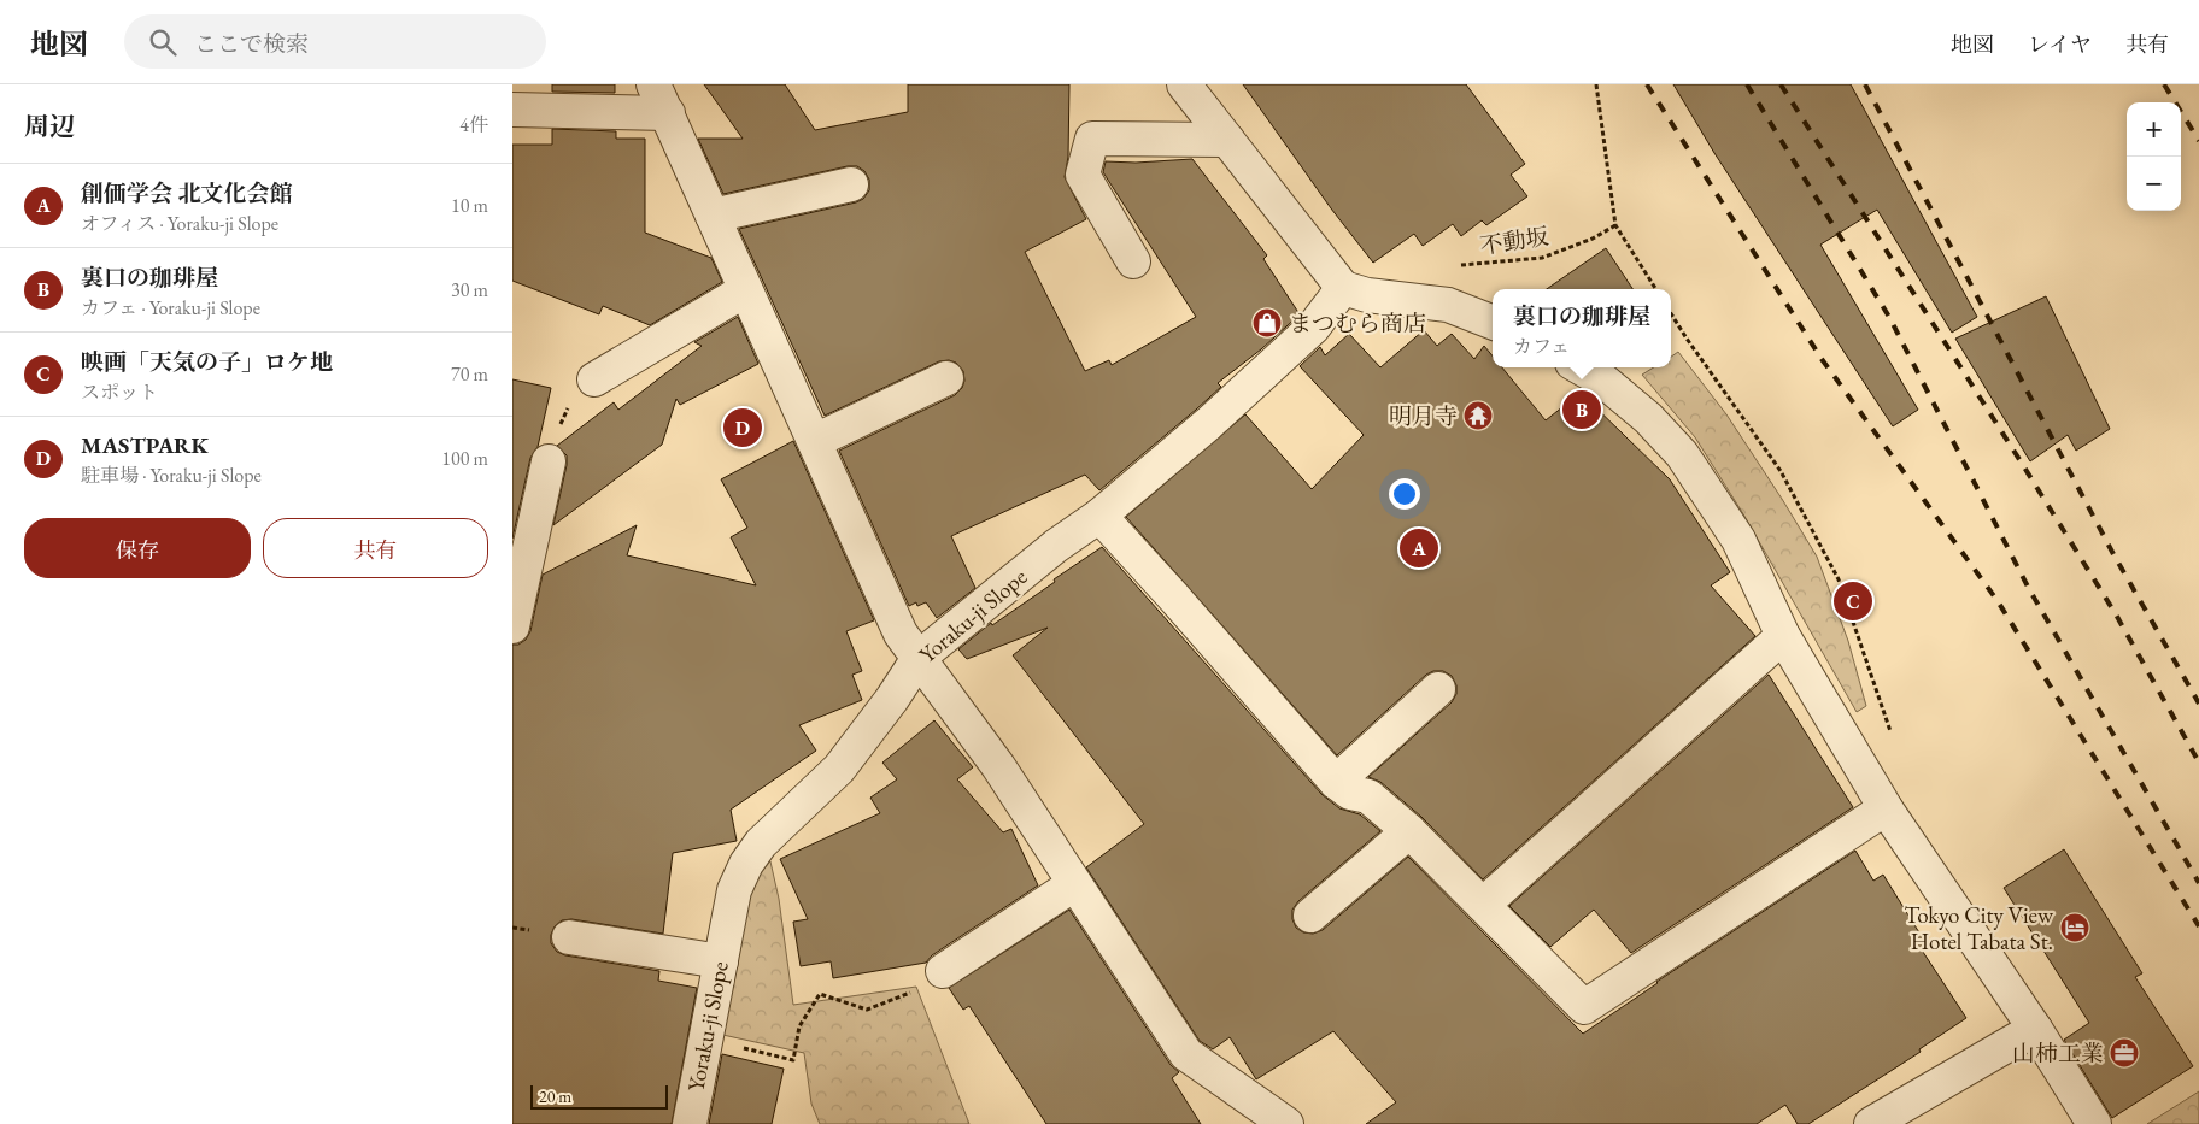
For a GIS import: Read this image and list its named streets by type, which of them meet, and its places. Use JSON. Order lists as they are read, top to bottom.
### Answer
{
  "streets": {
    "street": ["Yoraku-ji Slope"],
    "path": ["不動坂"]
  },
  "places": {
    "shop": ["まつむら商店"],
    "temple": ["明月寺"],
    "hotel": ["Tokyo City View Hotel Tabata St."],
    "office": ["山柿工業"]
  },
  "scale_bar": "20 m",
  "page": {
    "header": "地図",
    "search": "ここで検索",
    "nav": ["地図", "レイヤ", "共有"],
    "heading": ["周辺", "4件"],
    "map_buttons": ["+", "−"],
    "list": [
      {
        "mark": "A",
        "name": "創価学会 北文化会館",
        "note": "オフィス · Yoraku-ji Slope",
        "value": "10 m"
      },
      {
        "mark": "B",
        "name": "裏口の珈琲屋",
        "note": "カフェ · Yoraku-ji Slope",
        "value": "30 m"
      },
      {
        "mark": "C",
        "name": "映画「天気の子」ロケ地",
        "note": "スポット",
        "value": "70 m"
      },
      {
        "mark": "D",
        "name": "MASTPARK",
        "note": "駐車場 · Yoraku-ji Slope",
        "value": "100 m"
      }
    ],
    "popup": ["裏口の珈琲屋", "カフェ"],
    "pins": [
      "B",
      "D",
      "A",
      "C"
    ],
    "buttons": ["保存", "共有"],
    "scale": "20 m"
  }
}
